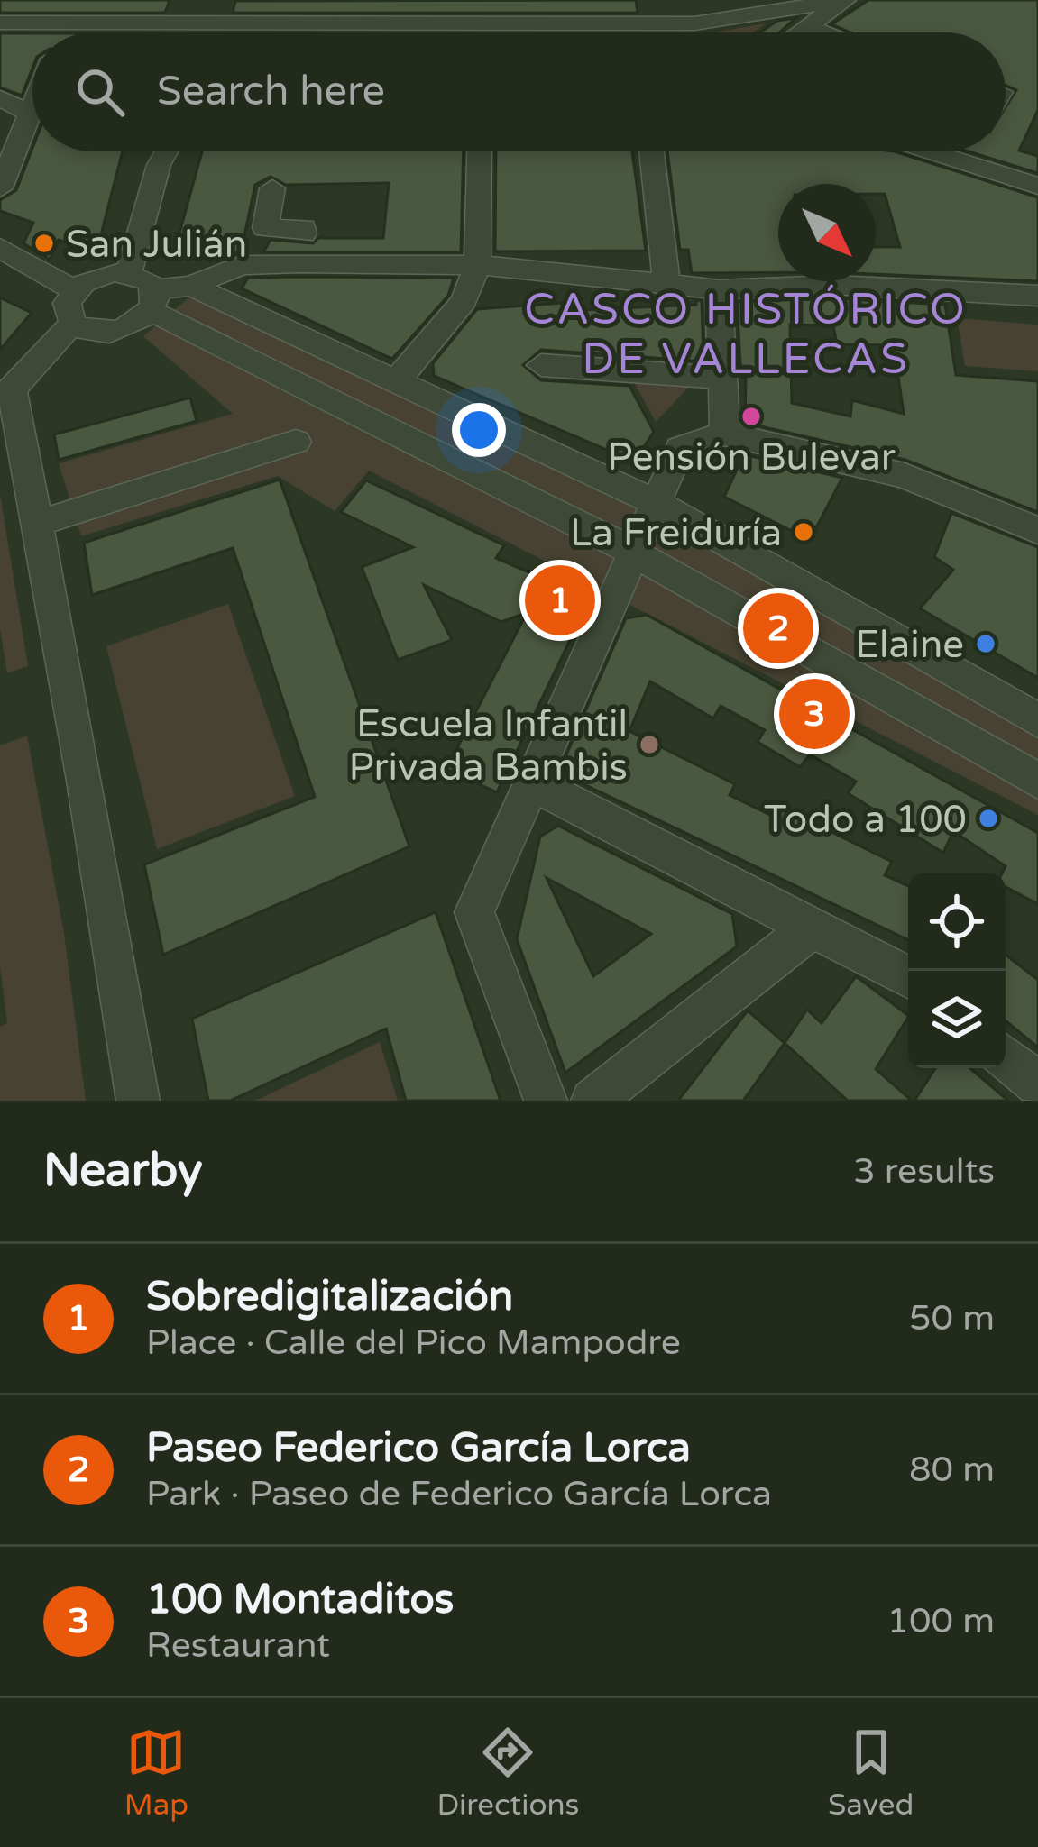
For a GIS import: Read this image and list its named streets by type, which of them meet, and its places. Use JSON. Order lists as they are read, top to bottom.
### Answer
{
  "districts": ["CASCO HISTÓRICO DE VALLECAS"],
  "places": [
    "San Julián",
    "Pensión Bulevar",
    "La Freiduría",
    "Elaine",
    "Escuela Infantil Privada Bambis",
    "Todo a 100"
  ],
  "north": "bottom right",
  "page": {
    "search": "Search here",
    "pins": ["1", "2", "3"],
    "heading": ["Nearby", "3 results"],
    "list": [
      {
        "mark": "1",
        "name": "Sobredigitalización",
        "note": "Place · Calle del Pico Mampodre",
        "value": "50 m"
      },
      {
        "mark": "2",
        "name": "Paseo Federico García Lorca",
        "note": "Park · Paseo de Federico García Lorca",
        "value": "80 m"
      },
      {
        "mark": "3",
        "name": "100 Montaditos",
        "note": "Restaurant",
        "value": "100 m"
      }
    ],
    "nav": ["Map", "Directions", "Saved"]
  }
}
